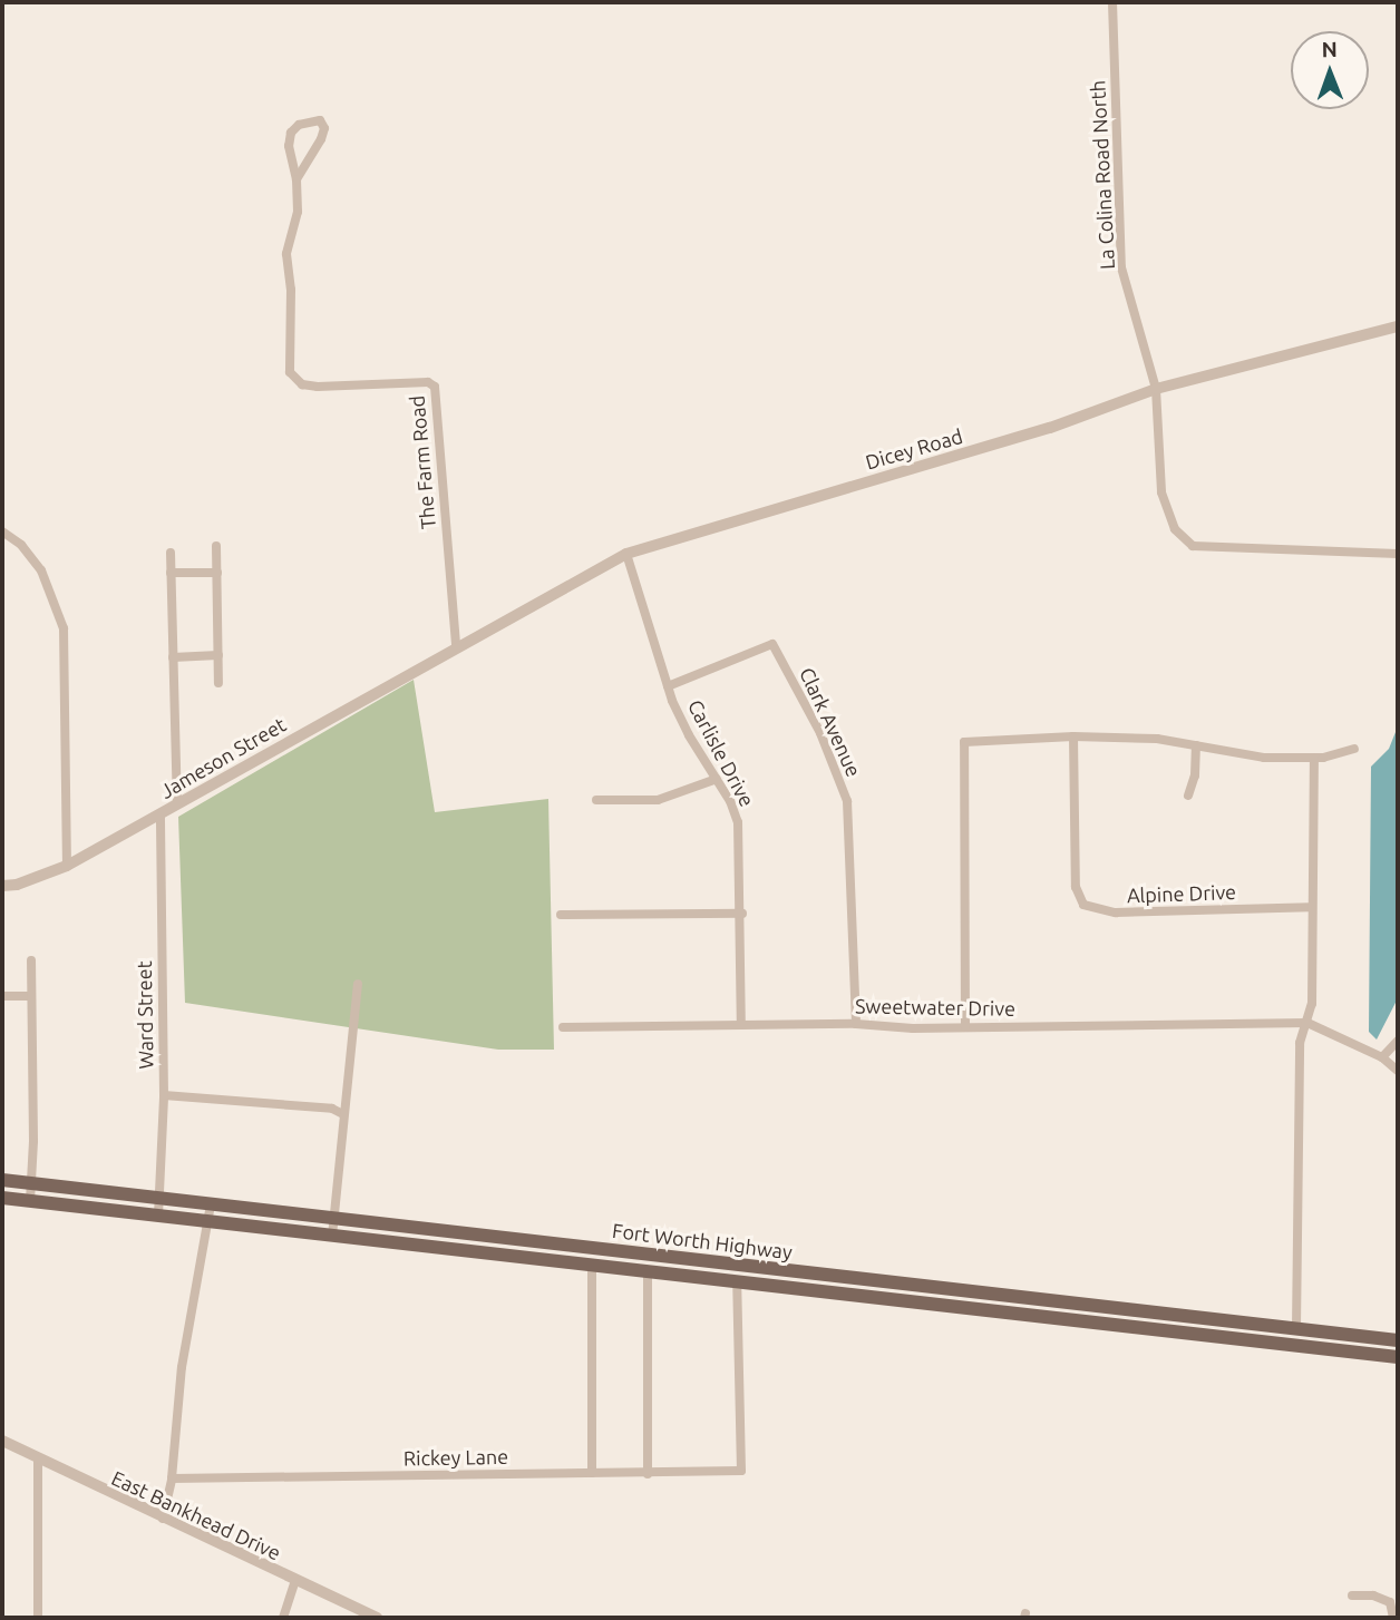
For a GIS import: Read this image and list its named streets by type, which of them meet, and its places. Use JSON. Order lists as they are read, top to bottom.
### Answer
{
  "streets": {
    "main road": ["Fort Worth Highway"],
    "street": [
      "La Colina Road North",
      "Dicey Road",
      "The Farm Road",
      "Clark Avenue",
      "Carlisle Drive",
      "Jameson Street",
      "Alpine Drive",
      "Sweetwater Drive",
      "Ward Street",
      "Rickey Lane",
      "East Bankhead Drive"
    ]
  },
  "crossings": [
    ["La Colina Road North", "Dicey Road"],
    ["Dicey Road", "The Farm Road"],
    ["Dicey Road", "Carlisle Drive"],
    ["Dicey Road", "Jameson Street"],
    ["The Farm Road", "Jameson Street"],
    ["Clark Avenue", "Carlisle Drive"],
    ["Clark Avenue", "Sweetwater Drive"],
    ["Carlisle Drive", "Sweetwater Drive"],
    ["Jameson Street", "Ward Street"],
    ["Ward Street", "Fort Worth Highway"],
    ["Fort Worth Highway", "Rickey Lane"]
  ],
  "north": "top"
}
